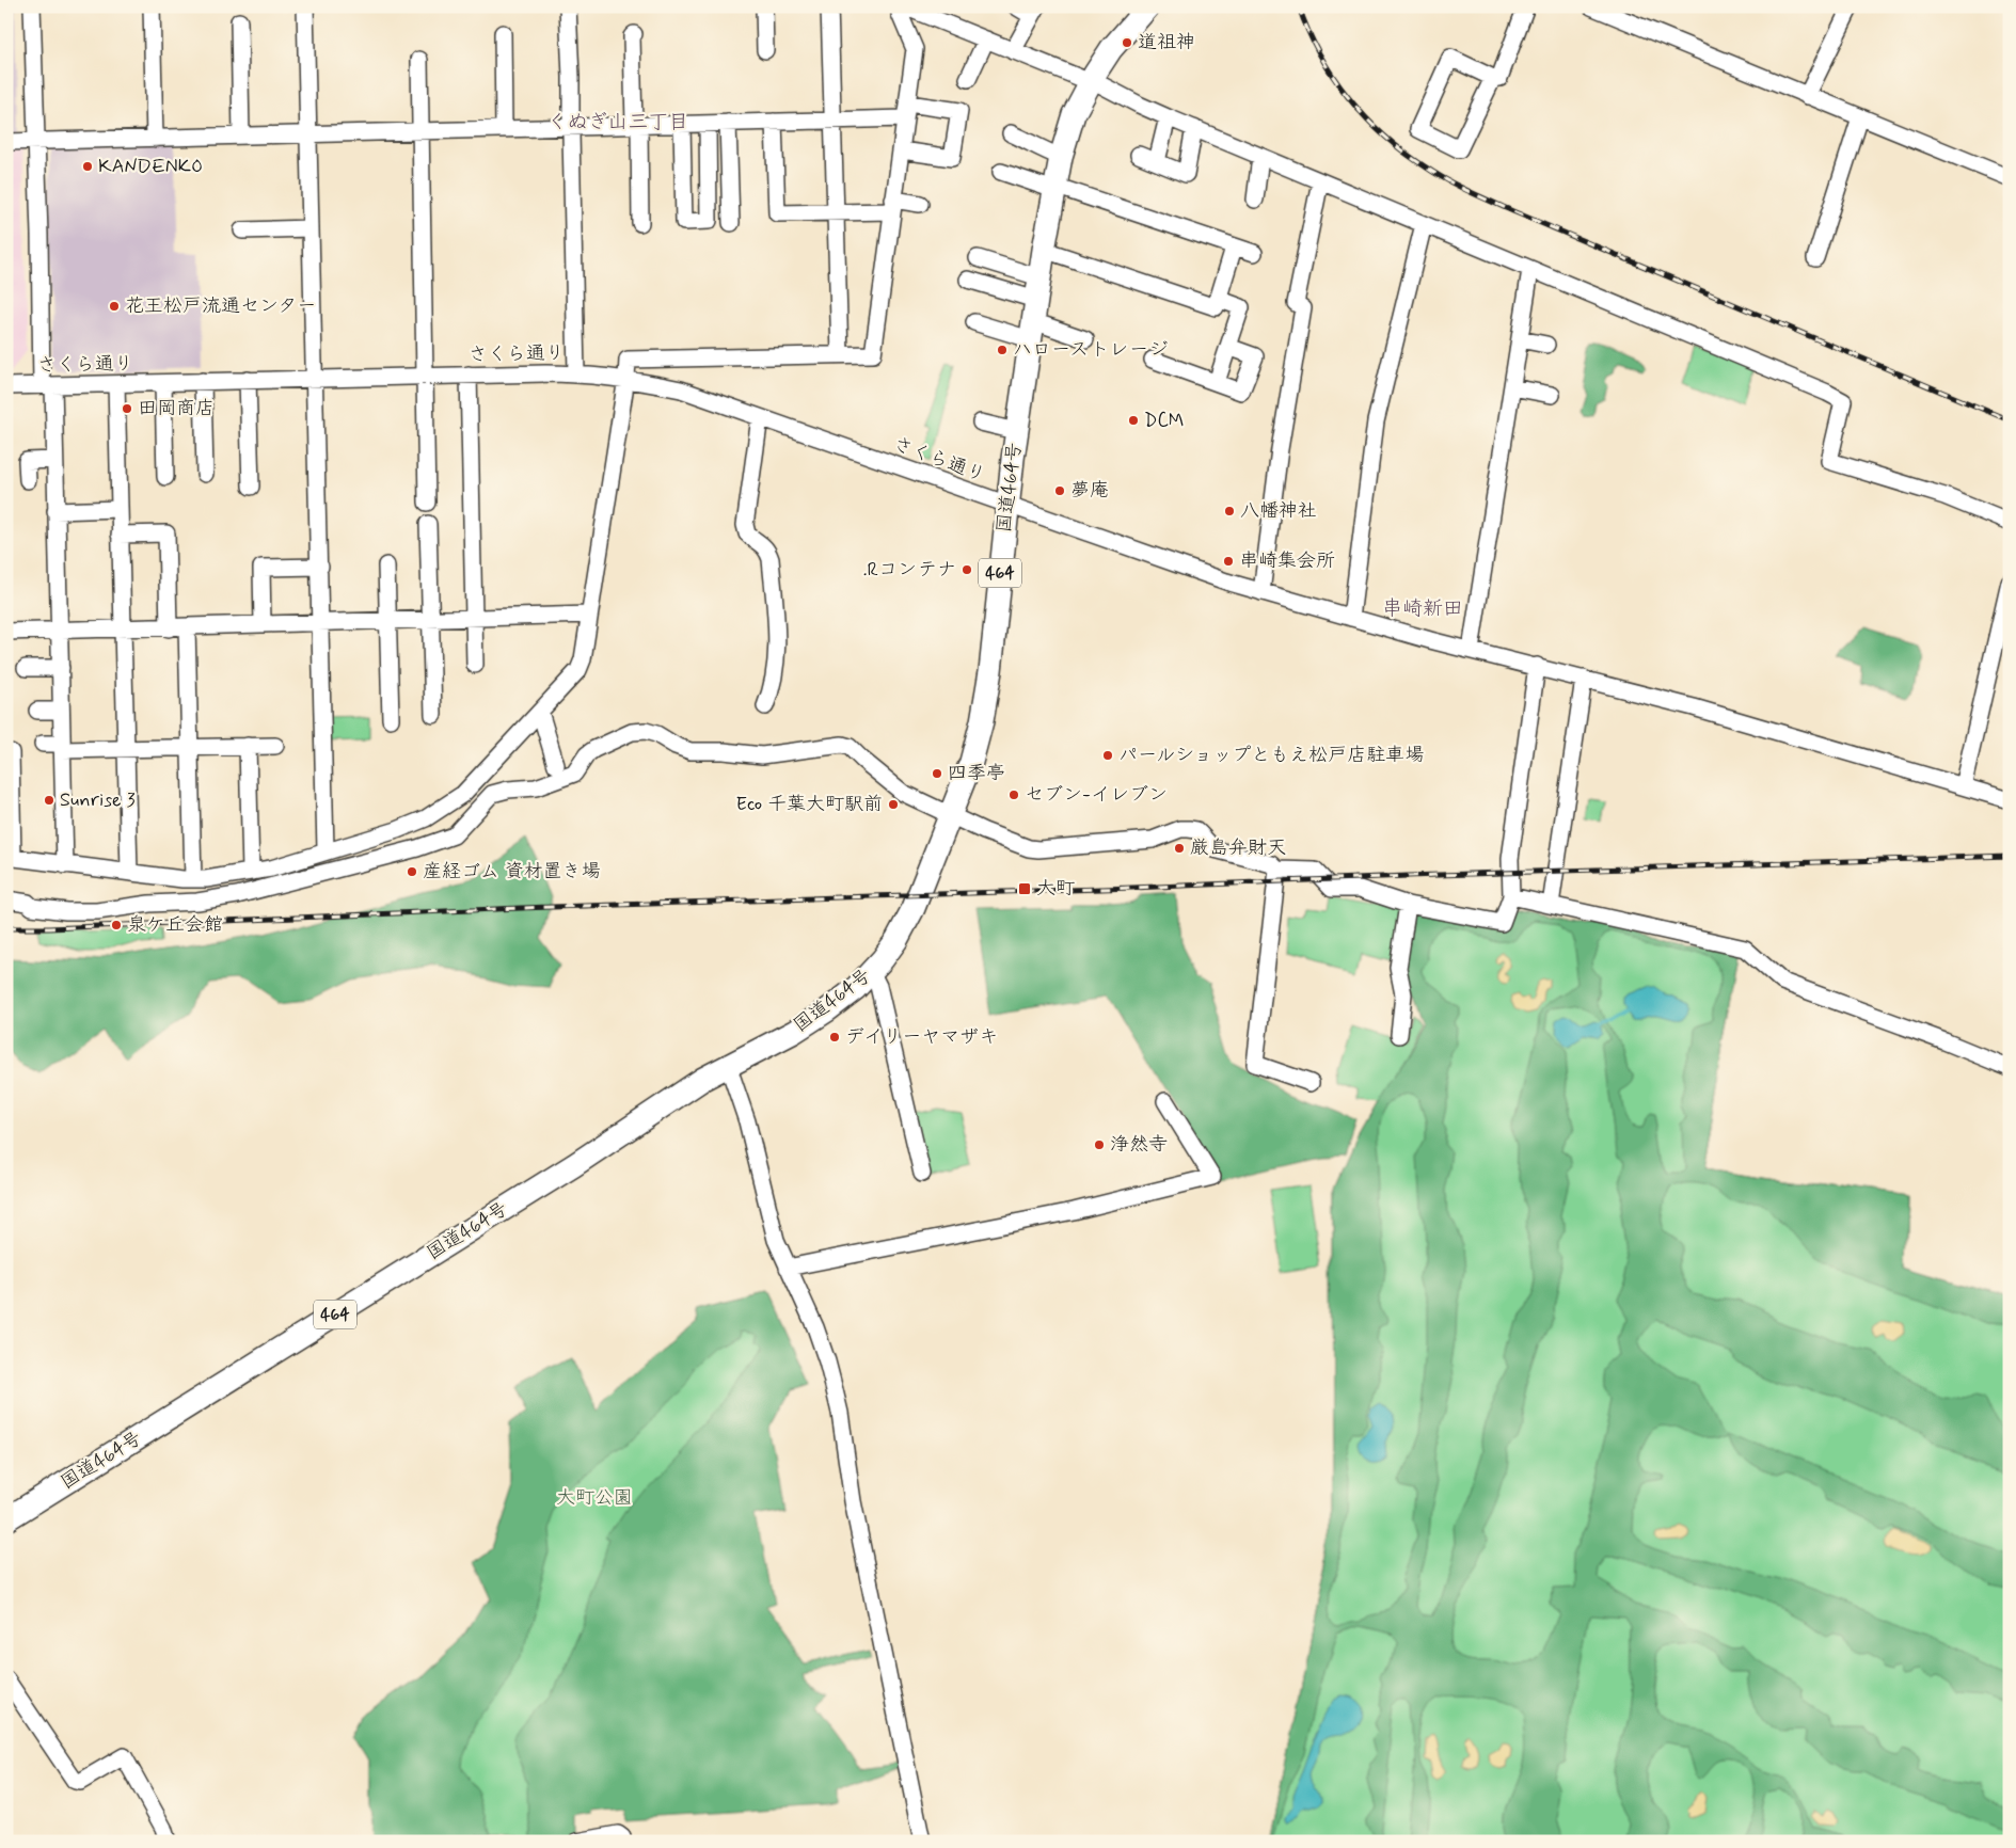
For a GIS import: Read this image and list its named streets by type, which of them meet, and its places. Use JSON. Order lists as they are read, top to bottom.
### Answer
{
  "streets": {
    "highway": ["国道464号", "464"],
    "street": ["さくら通り"]
  },
  "crossings": [
    ["さくら通り", "国道464号"]
  ],
  "districts": ["くぬぎ山三丁目", "串崎新田"],
  "parks": ["大町公園"],
  "places": {
    "other": [
      "道祖神",
      "KANDENKO",
      "花王松戸流通センター",
      "ハローストレージ",
      "田岡商店",
      "DCM",
      "夢庵",
      "八幡神社",
      "串崎集会所",
      ".Rコンテナ",
      "パールショップともえ松戸店駐車場",
      "四季亭",
      "セブン-イレブン",
      "Sunrise 3",
      "Eco 千葉大町駅前",
      "厳島弁財天",
      "産経ゴム 資材置き場",
      "泉ケ丘会館",
      "デイリーヤマザキ",
      "浄然寺"
    ],
    "transit": ["大町"]
  }
}
